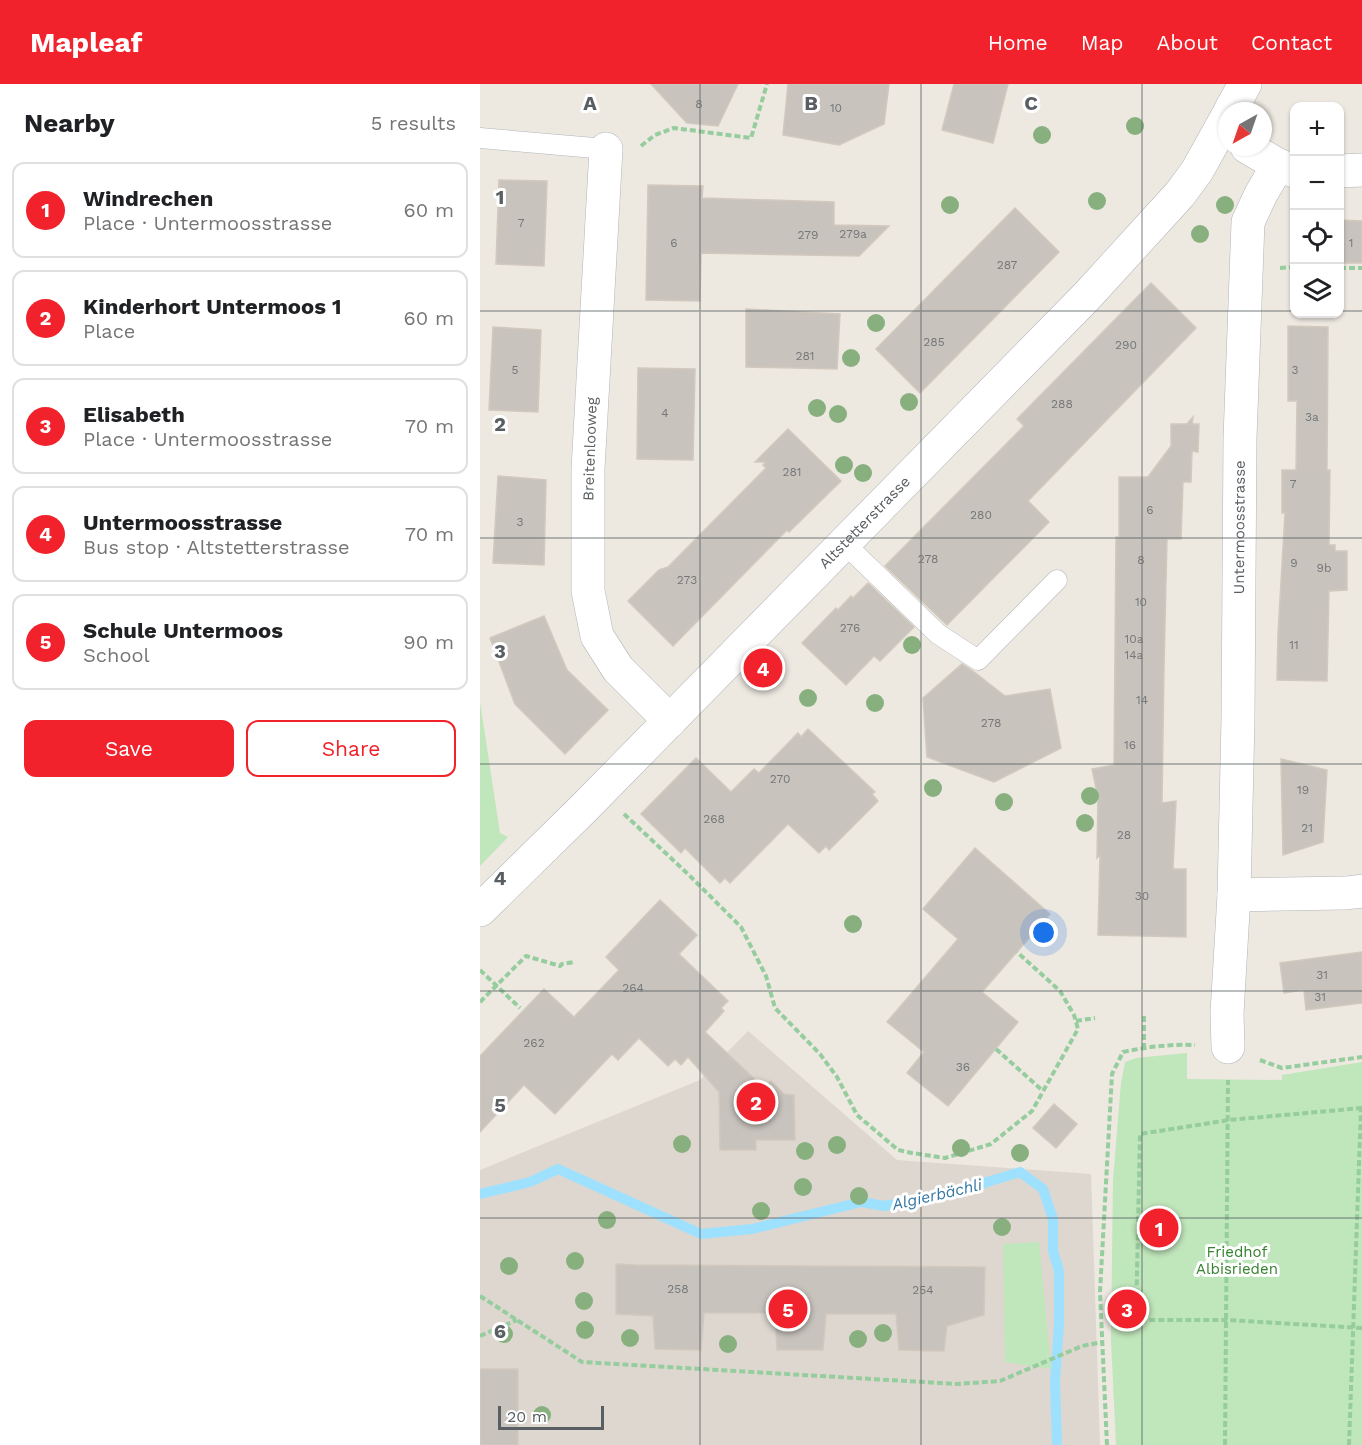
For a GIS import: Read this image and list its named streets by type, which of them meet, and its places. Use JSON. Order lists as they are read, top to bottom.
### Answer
{
  "streets": {
    "street": ["Breitenlooweg", "Altstetterstrasse", "Untermoosstrasse"]
  },
  "crossings": [
    ["Breitenlooweg", "Altstetterstrasse"]
  ],
  "water": ["Algierbächli"],
  "parks": ["Friedhof Albisrieden"],
  "house_numbers": [
    "8",
    "10",
    "7",
    "279a",
    "279",
    "6",
    "1",
    "287",
    "285",
    "290",
    "281",
    "5",
    "3",
    "288",
    "4",
    "3a",
    "281",
    "7",
    "6",
    "280",
    "3",
    "278",
    "8",
    "9",
    "9b",
    "273",
    "10",
    "276",
    "10a",
    "11",
    "14a",
    "14",
    "278",
    "16",
    "270",
    "19",
    "268",
    "21",
    "28",
    "30",
    "31",
    "264",
    "31",
    "262",
    "36",
    "258",
    "254"
  ],
  "scale_bar": "20 m",
  "north": "bottom left",
  "page": {
    "header": "Mapleaf",
    "nav": [
      "Home",
      "Map",
      "About",
      "Contact"
    ],
    "heading": ["Nearby", "5 results"],
    "map_buttons": ["+", "−"],
    "list": [
      {
        "mark": "1",
        "name": "Windrechen",
        "note": "Place · Untermoosstrasse",
        "value": "60 m"
      },
      {
        "mark": "2",
        "name": "Kinderhort Untermoos 1",
        "note": "Place",
        "value": "60 m"
      },
      {
        "mark": "3",
        "name": "Elisabeth",
        "note": "Place · Untermoosstrasse",
        "value": "70 m"
      },
      {
        "mark": "4",
        "name": "Untermoosstrasse",
        "note": "Bus stop · Altstetterstrasse",
        "value": "70 m"
      },
      {
        "mark": "5",
        "name": "Schule Untermoos",
        "note": "School",
        "value": "90 m"
      }
    ],
    "pins": [
      "4",
      "2",
      "1",
      "3",
      "5"
    ],
    "buttons": ["Save", "Share"],
    "scale": "20 m"
  },
  "grid": {
    "columns": ["A", "B", "C"],
    "rows": [
      "1",
      "2",
      "3",
      "4",
      "5",
      "6"
    ]
  }
}
